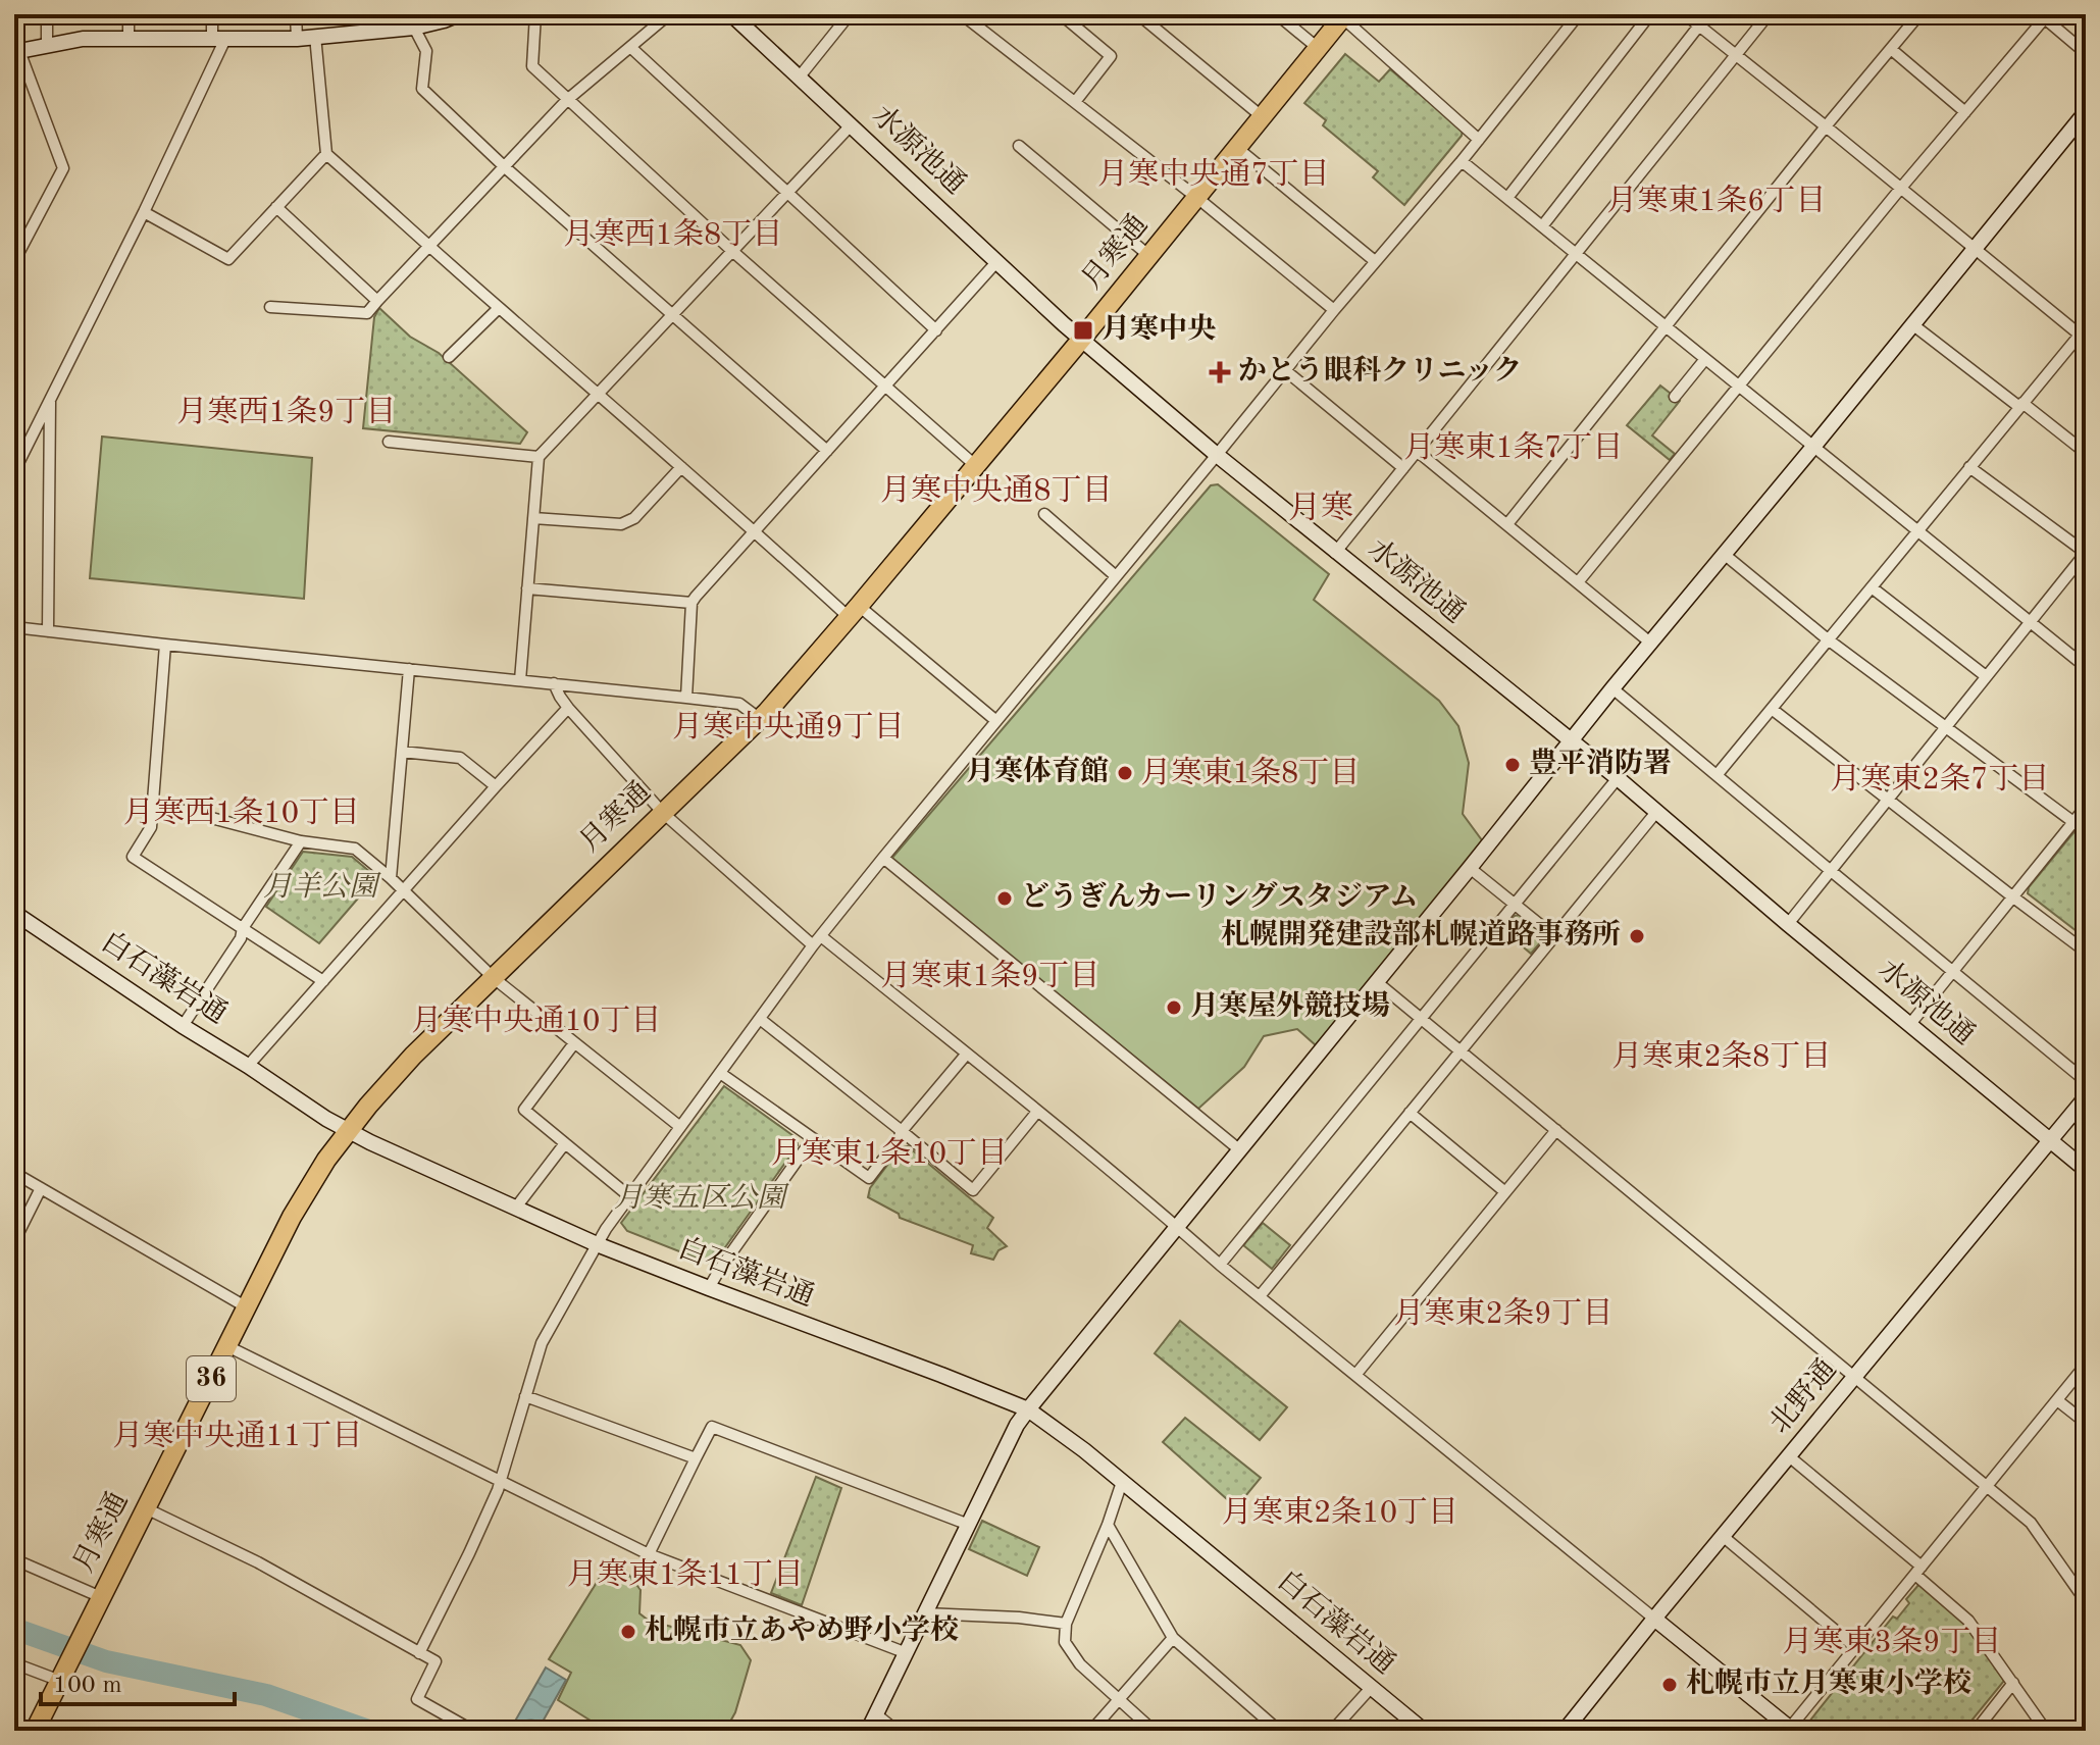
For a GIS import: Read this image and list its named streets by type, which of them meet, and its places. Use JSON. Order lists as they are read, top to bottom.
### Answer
{
  "streets": {
    "highway": ["月寒通", "36"],
    "street": ["水源池通", "白石藻岩通", "北野通"]
  },
  "crossings": [
    ["水源池通", "月寒通"],
    ["水源池通", "北野通"],
    ["月寒通", "白石藻岩通"]
  ],
  "districts": [
    "月寒中央通7丁目",
    "月寒東1条6丁目",
    "月寒西1条8丁目",
    "月寒西1条9丁目",
    "月寒東1条7丁目",
    "月寒中央通8丁目",
    "月寒",
    "月寒中央通9丁目",
    "月寒東1条8丁目",
    "月寒東2条7丁目",
    "月寒西1条10丁目",
    "月寒東1条9丁目",
    "月寒中央通10丁目",
    "月寒東2条8丁目",
    "月寒東1条10丁目",
    "月寒東2条9丁目",
    "月寒中央通11丁目",
    "月寒東2条10丁目",
    "月寒東1条11丁目",
    "月寒東3条9丁目"
  ],
  "parks": ["月羊公園", "月寒五区公園"],
  "places": {
    "transit": ["月寒中央"],
    "health": ["かとう眼科クリニック"],
    "other": [
      "豊平消防署",
      "月寒体育館",
      "どうぎんカーリングスタジアム",
      "札幌開発建設部札幌道路事務所",
      "月寒屋外競技場",
      "札幌市立あやめ野小学校",
      "札幌市立月寒東小学校"
    ]
  },
  "scale_bar": "100 m"
}
